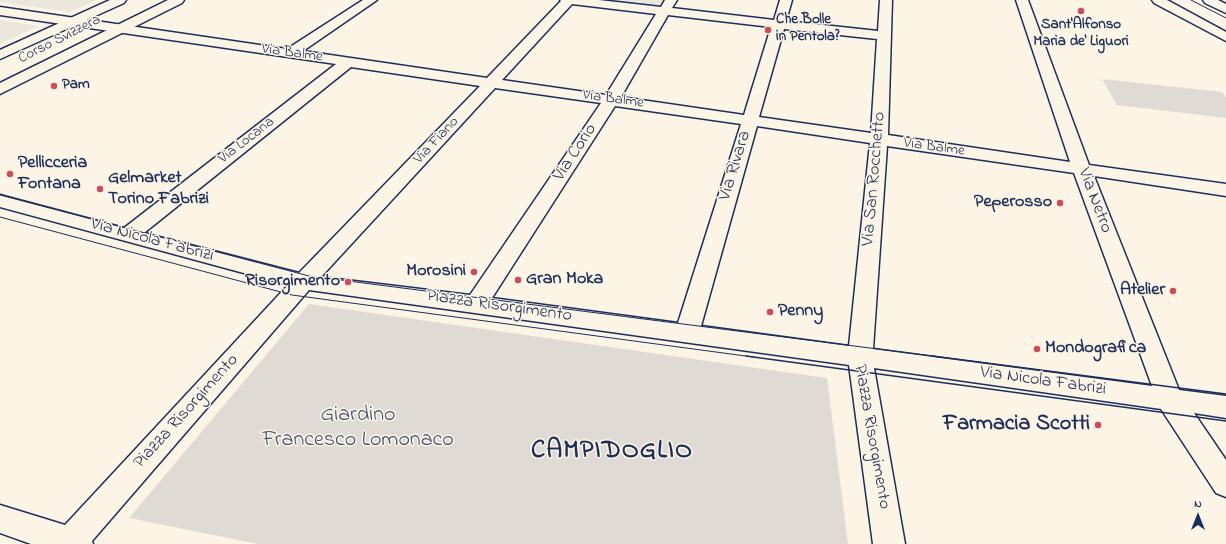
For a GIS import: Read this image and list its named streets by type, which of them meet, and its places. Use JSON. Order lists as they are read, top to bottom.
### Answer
{
  "streets": {
    "street": [
      "Corso Svizzera",
      "Via Balme",
      "Via Locana",
      "Via Fiano",
      "Via Corio",
      "Via Rivara",
      "Via San Rocchetto",
      "Via Netro",
      "Via Nicola Fabrizi",
      "Piazza Risorgimento"
    ]
  },
  "crossings": [
    ["Corso Svizzera", "Via Balme"],
    ["Via Balme", "Via Locana"],
    ["Via Balme", "Via Fiano"],
    ["Via Balme", "Via Corio"],
    ["Via Balme", "Via Rivara"],
    ["Via Balme", "Via San Rocchetto"],
    ["Via Balme", "Via Netro"],
    ["Via Locana", "Via Nicola Fabrizi"],
    ["Via Fiano", "Via Nicola Fabrizi"],
    ["Via Fiano", "Piazza Risorgimento"],
    ["Via Corio", "Piazza Risorgimento"],
    ["Via Rivara", "Piazza Risorgimento"],
    ["Via San Rocchetto", "Via Nicola Fabrizi"],
    ["Via San Rocchetto", "Piazza Risorgimento"],
    ["Via Netro", "Via Nicola Fabrizi"],
    ["Via Nicola Fabrizi", "Piazza Risorgimento"]
  ],
  "districts": ["CAMPIDOGLIO"],
  "parks": ["Giardino Francesco Lomonaco"],
  "places": [
    "Sant'Alfonso Maria de' Liguori",
    "Che Bolle in Pentola?",
    "Pam",
    "Pellicceria Fontana",
    "Gelmarket Torino Fabrizi",
    "Peperosso",
    "Morosini",
    "Gran Moka",
    "Risorgimento",
    "Atelier",
    "Penny",
    "Mondografica",
    "Farmacia Scotti"
  ],
  "north": "top"
}
